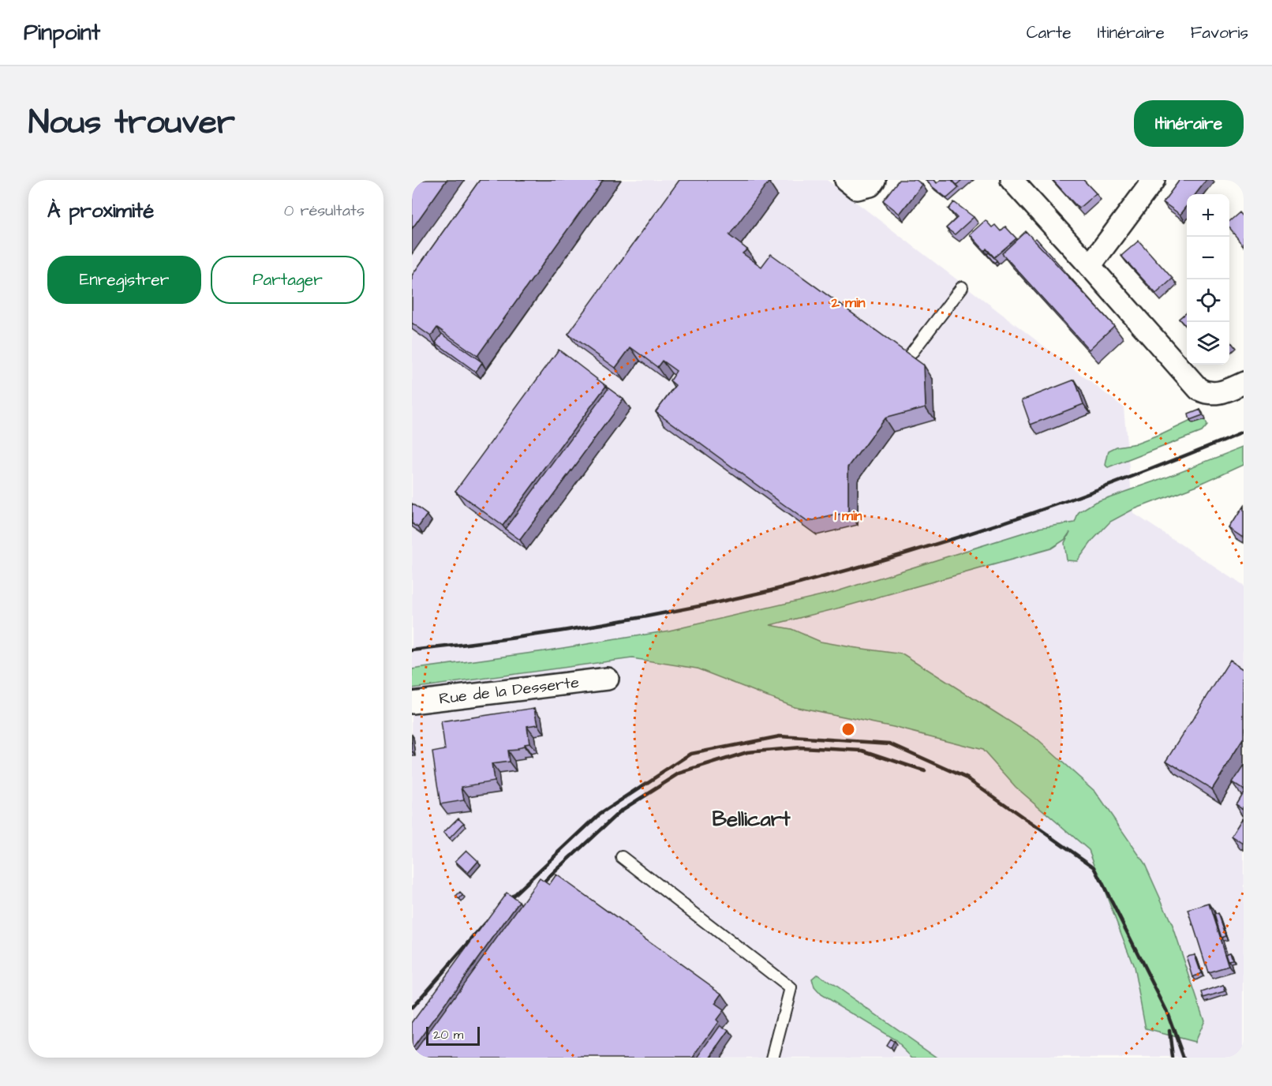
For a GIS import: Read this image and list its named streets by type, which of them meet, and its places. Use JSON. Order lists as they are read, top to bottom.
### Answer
{
  "streets": {
    "street": ["Rue de la Desserte"]
  },
  "districts": ["Bellicart"],
  "scale_bar": "20 m",
  "page": {
    "header": "Pinpoint",
    "nav": ["Carte", "Itinéraire", "Favoris"],
    "title": "Nous trouver",
    "buttons": [
      "Itinéraire",
      ["Enregistrer", "Partager"]
    ],
    "heading": ["À proximité", "0 résultats"],
    "map_buttons": ["+", "−"],
    "scale": "20 m"
  },
  "rings": ["2 min", "1 min"]
}
